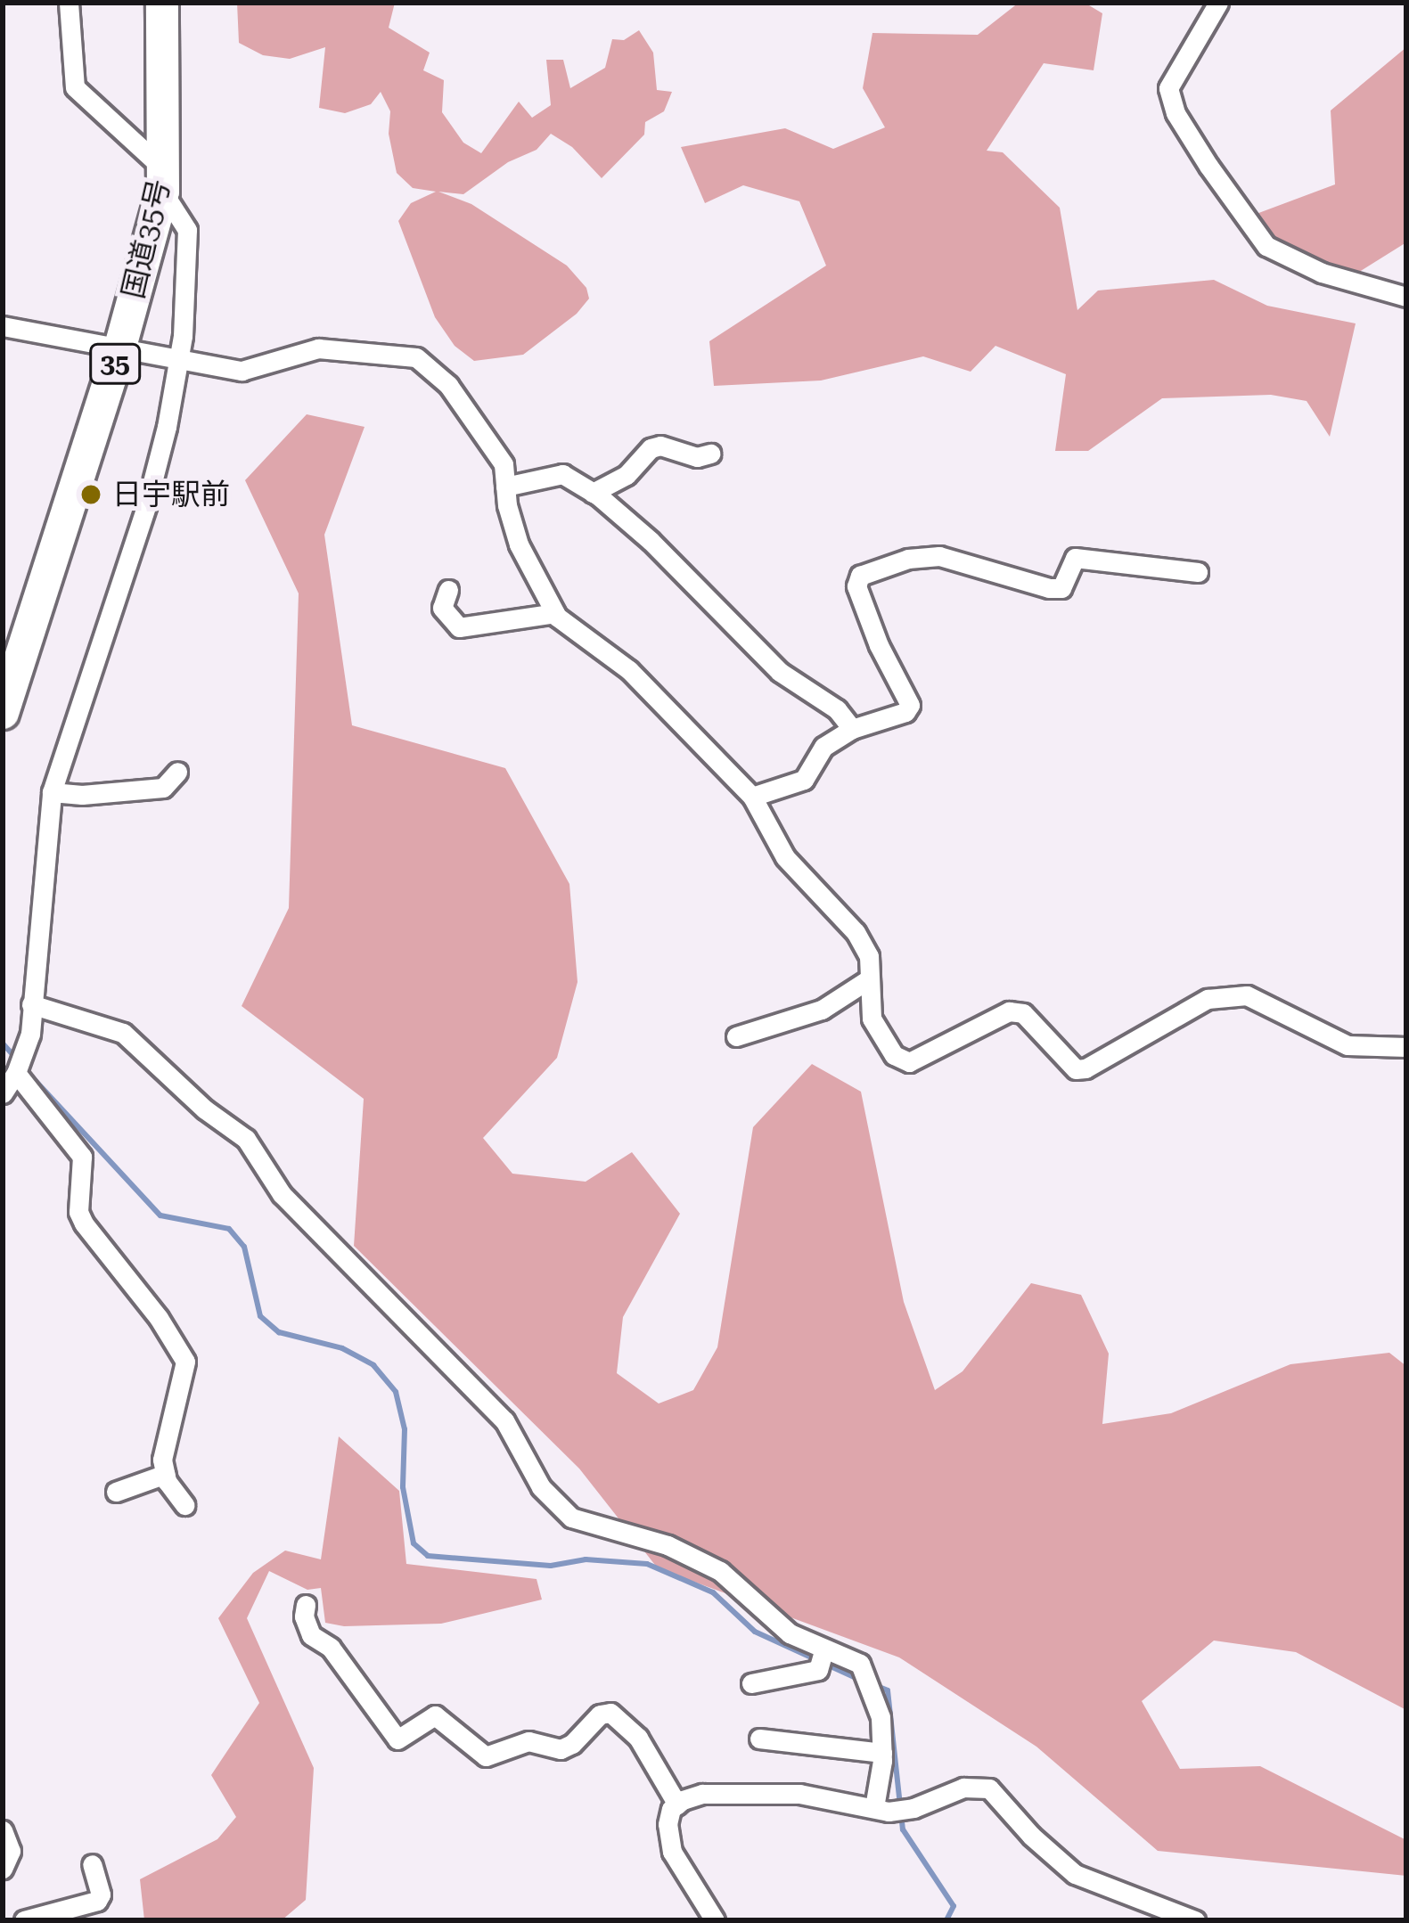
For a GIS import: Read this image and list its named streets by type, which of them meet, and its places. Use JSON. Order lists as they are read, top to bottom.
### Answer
{
  "streets": {
    "highway": ["国道35号", "35"]
  },
  "places": ["日宇駅前"]
}
